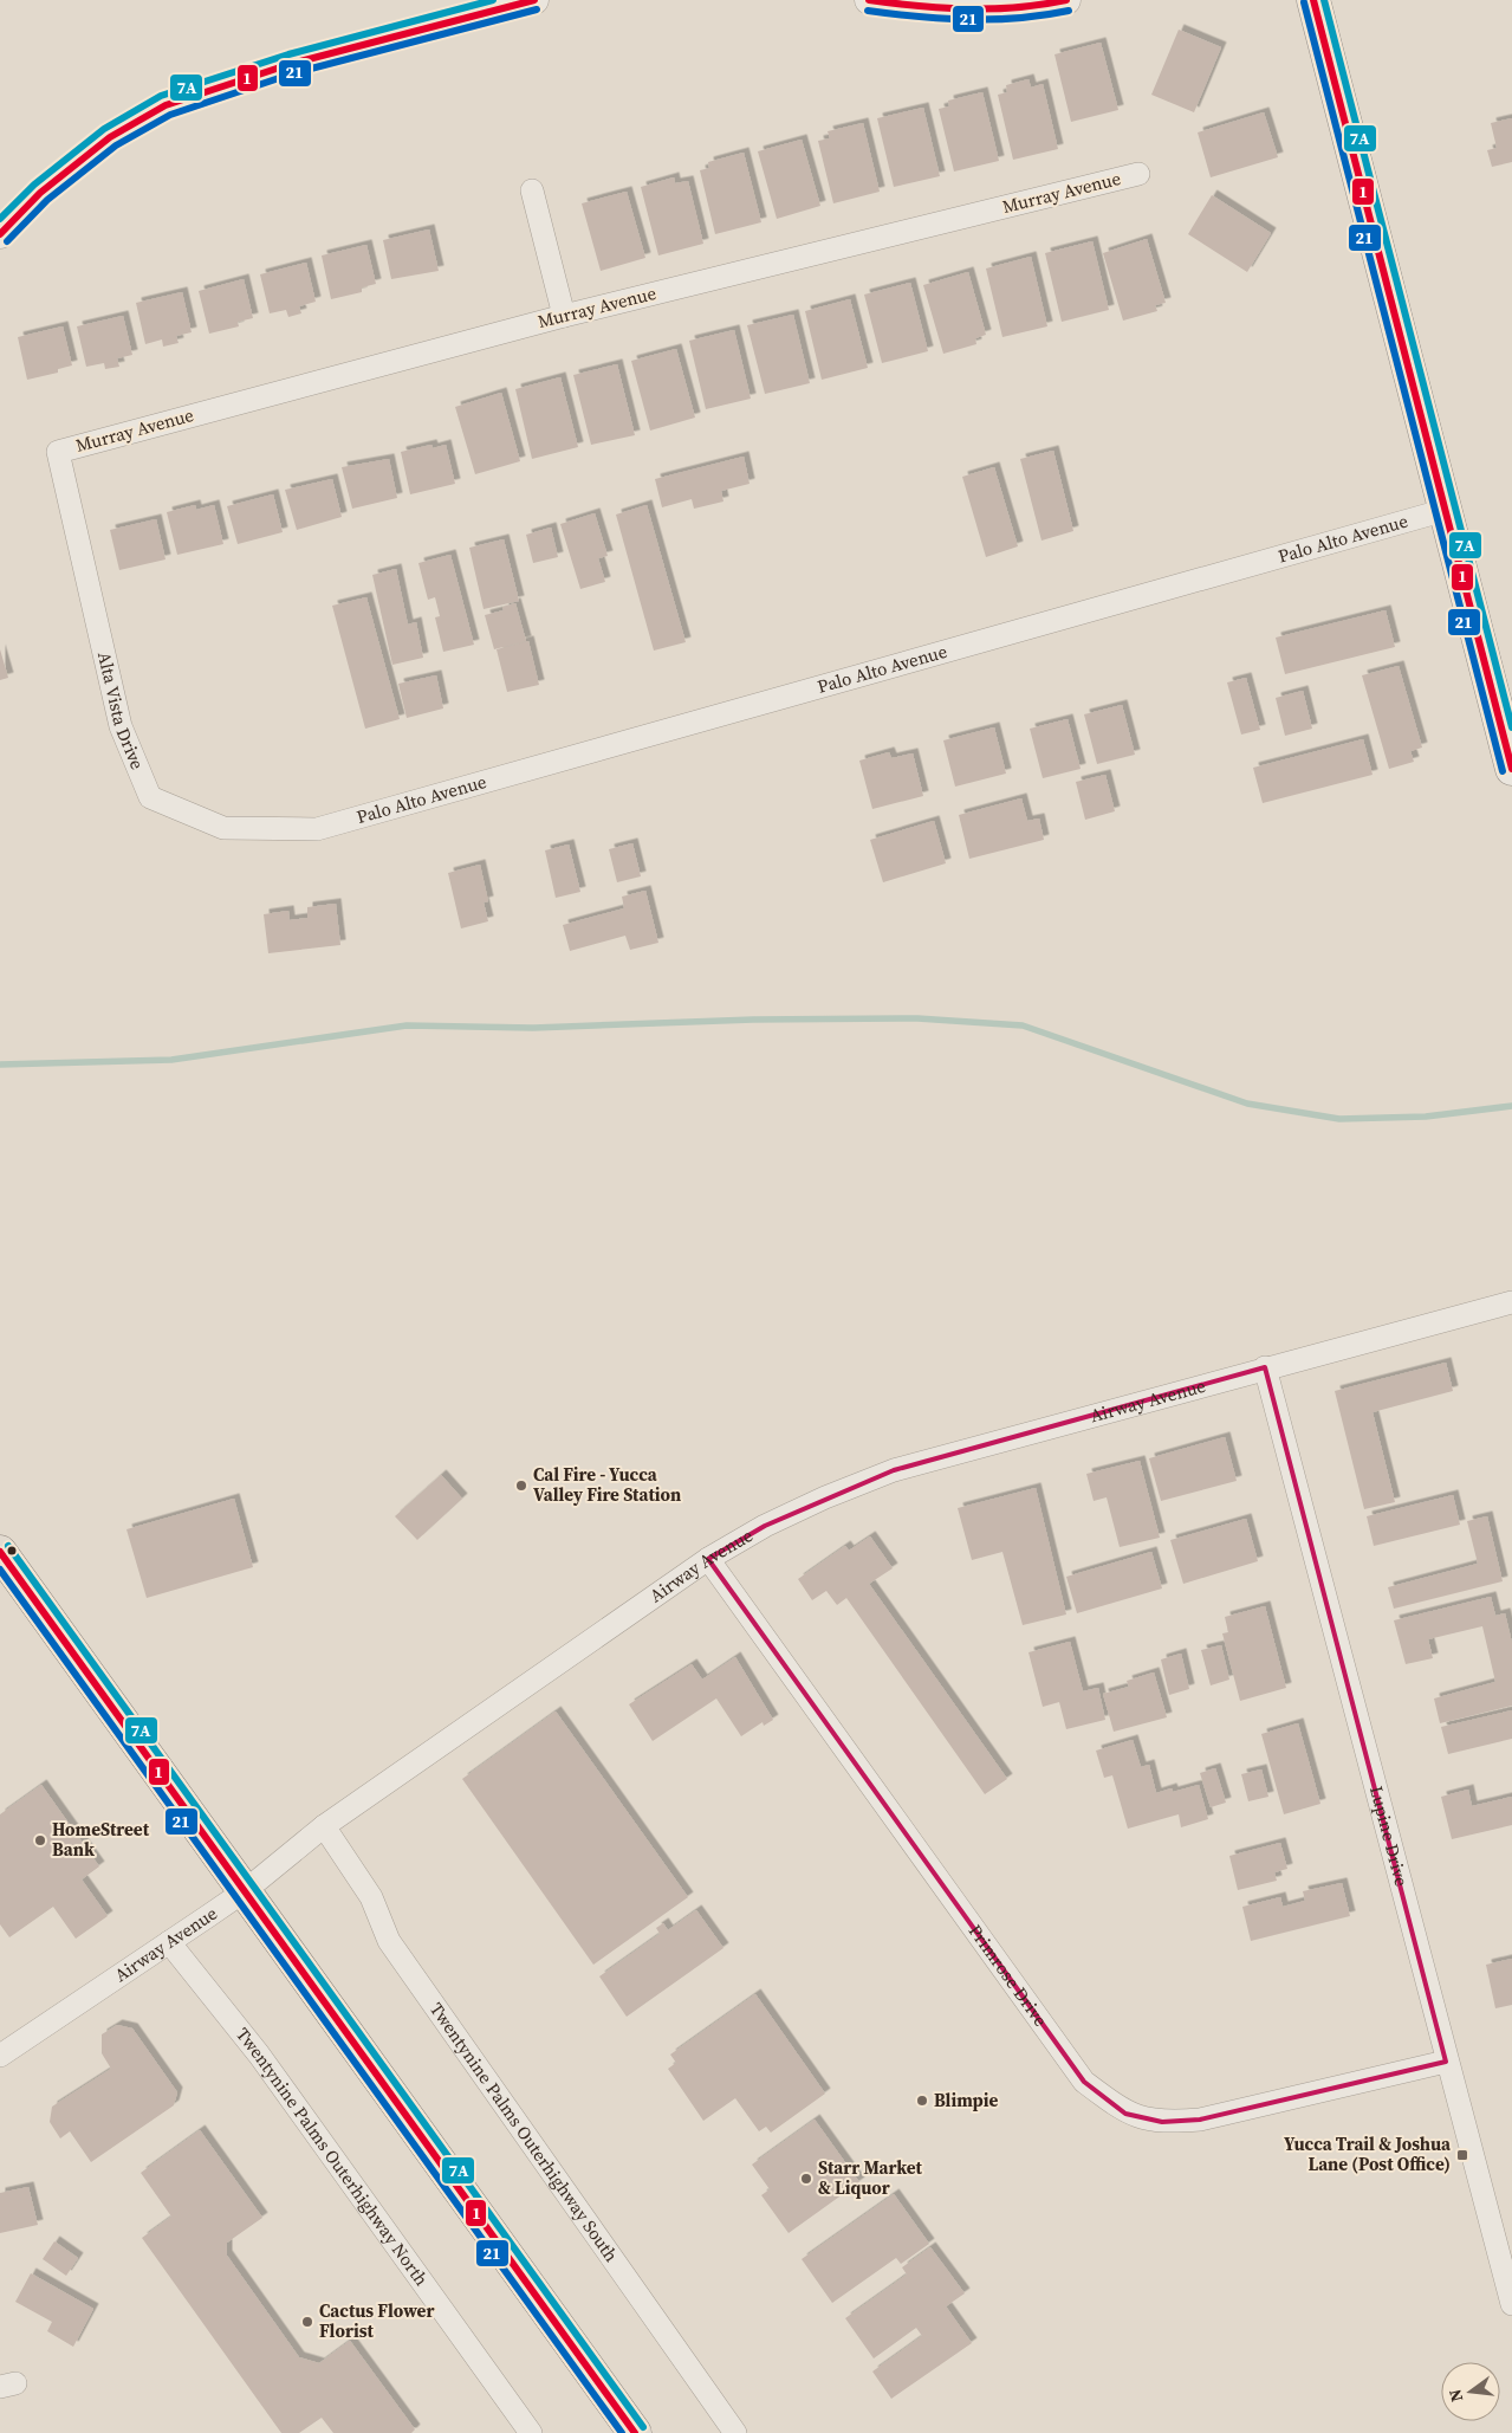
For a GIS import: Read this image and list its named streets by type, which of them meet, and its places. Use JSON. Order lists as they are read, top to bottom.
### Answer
{
  "streets": {
    "street": [
      "Murray Avenue",
      "Palo Alto Avenue",
      "Alta Vista Drive",
      "Airway Avenue",
      "Lupine Drive",
      "Primrose Drive",
      "Twentynine Palms Outerhighway South",
      "Twentynine Palms Outerhighway North"
    ]
  },
  "crossings": [
    ["Murray Avenue", "Alta Vista Drive"],
    ["Palo Alto Avenue", "Alta Vista Drive"],
    ["Airway Avenue", "Lupine Drive"],
    ["Airway Avenue", "Primrose Drive"],
    ["Airway Avenue", "Twentynine Palms Outerhighway South"],
    ["Airway Avenue", "Twentynine Palms Outerhighway North"],
    ["Lupine Drive", "Primrose Drive"]
  ],
  "places": {
    "other": [
      "Cal Fire - Yucca Valley Fire Station",
      "HomeStreet Bank",
      "Blimpie",
      "Starr Market & Liquor",
      "Cactus Flower Florist"
    ],
    "transit": ["Yucca Trail & Joshua Lane (Post Office)"]
  },
  "lines": ["transit line 1", "transit line 7A", "transit line 21"],
  "north": "left"
}
